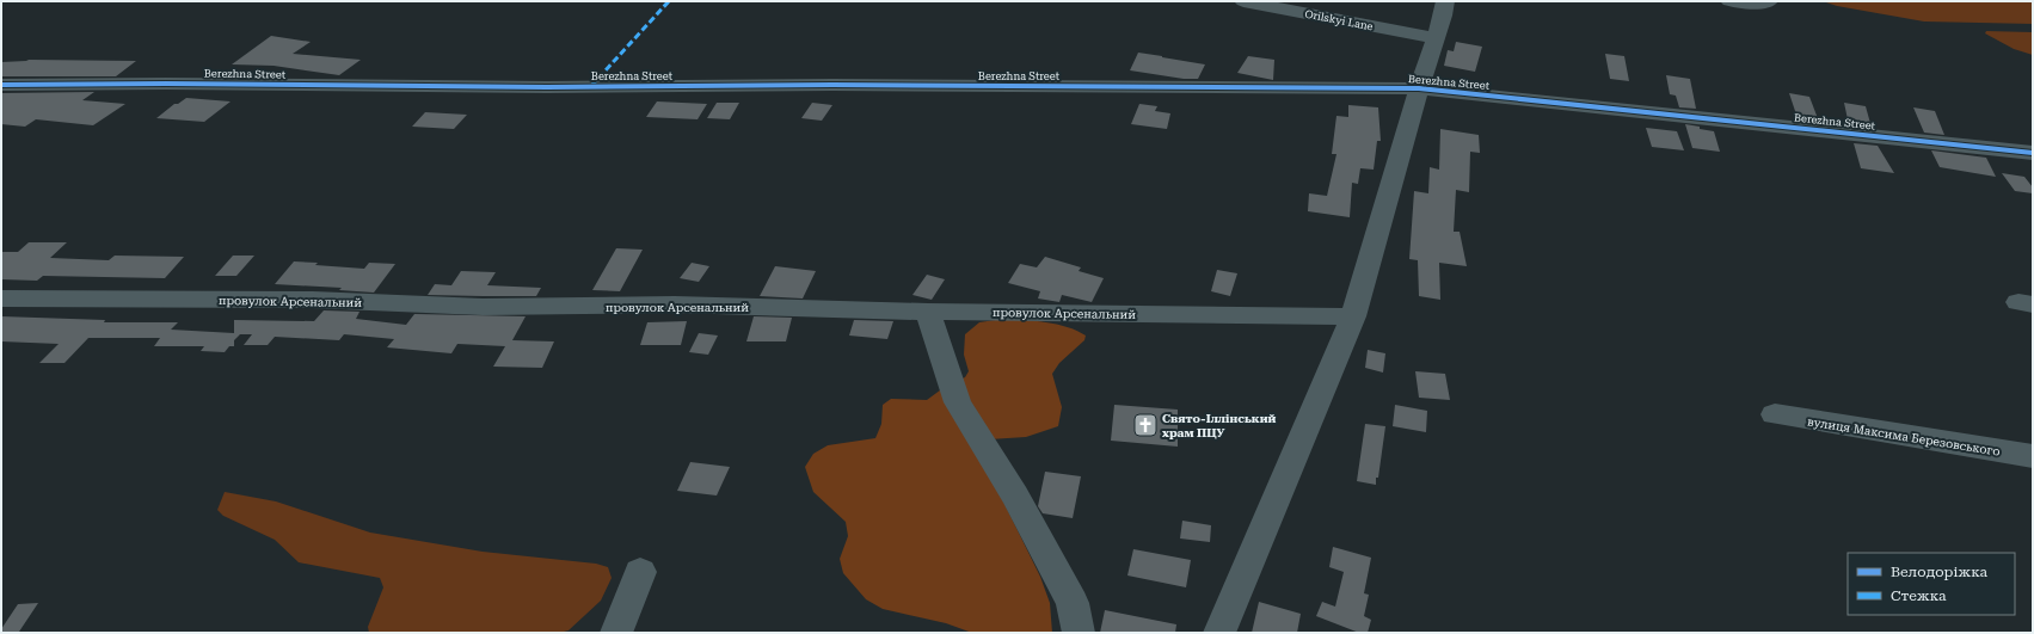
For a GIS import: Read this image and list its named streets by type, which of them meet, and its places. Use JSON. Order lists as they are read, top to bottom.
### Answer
{
  "streets": {
    "street": [
      "Orilskyi Lane",
      "Berezhna Street",
      "провулок Арсенальний",
      "вулиця Максима Березовського"
    ]
  },
  "places": {
    "church": ["Свято-Іллінський храм ПЦУ"]
  },
  "legend": ["Велодоріжка", "Стежка"]
}
